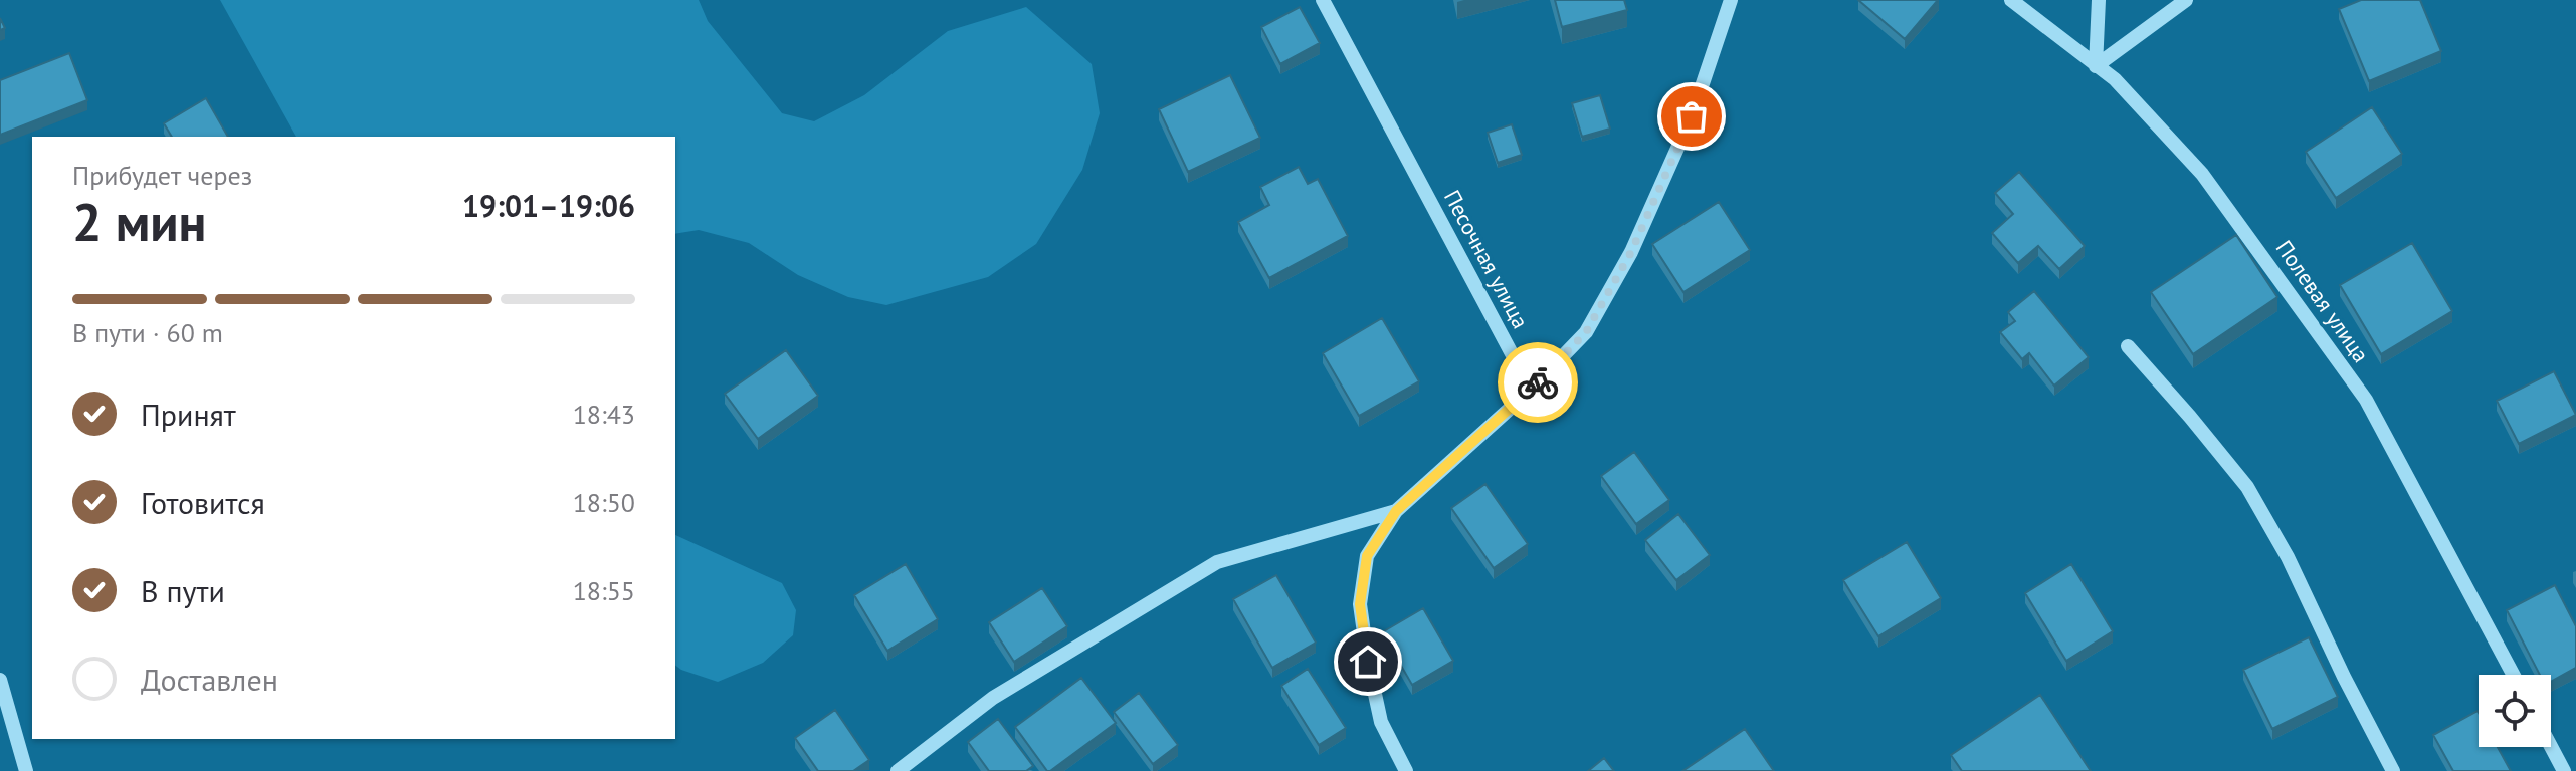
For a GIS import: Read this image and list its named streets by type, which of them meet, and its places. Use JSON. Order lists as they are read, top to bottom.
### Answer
{
  "streets": {
    "street": ["Песочная улица", "Полевая улица"]
  },
  "page": {
    "heading": ["2 мин", "Прибудет через", "19:01–19:06"],
    "bar": "В пути · 60 m",
    "list": [
      ["Принят", "18:43"],
      ["Готовится", "18:50"],
      ["В пути", "18:55"],
      "Доставлен"
    ]
  }
}
